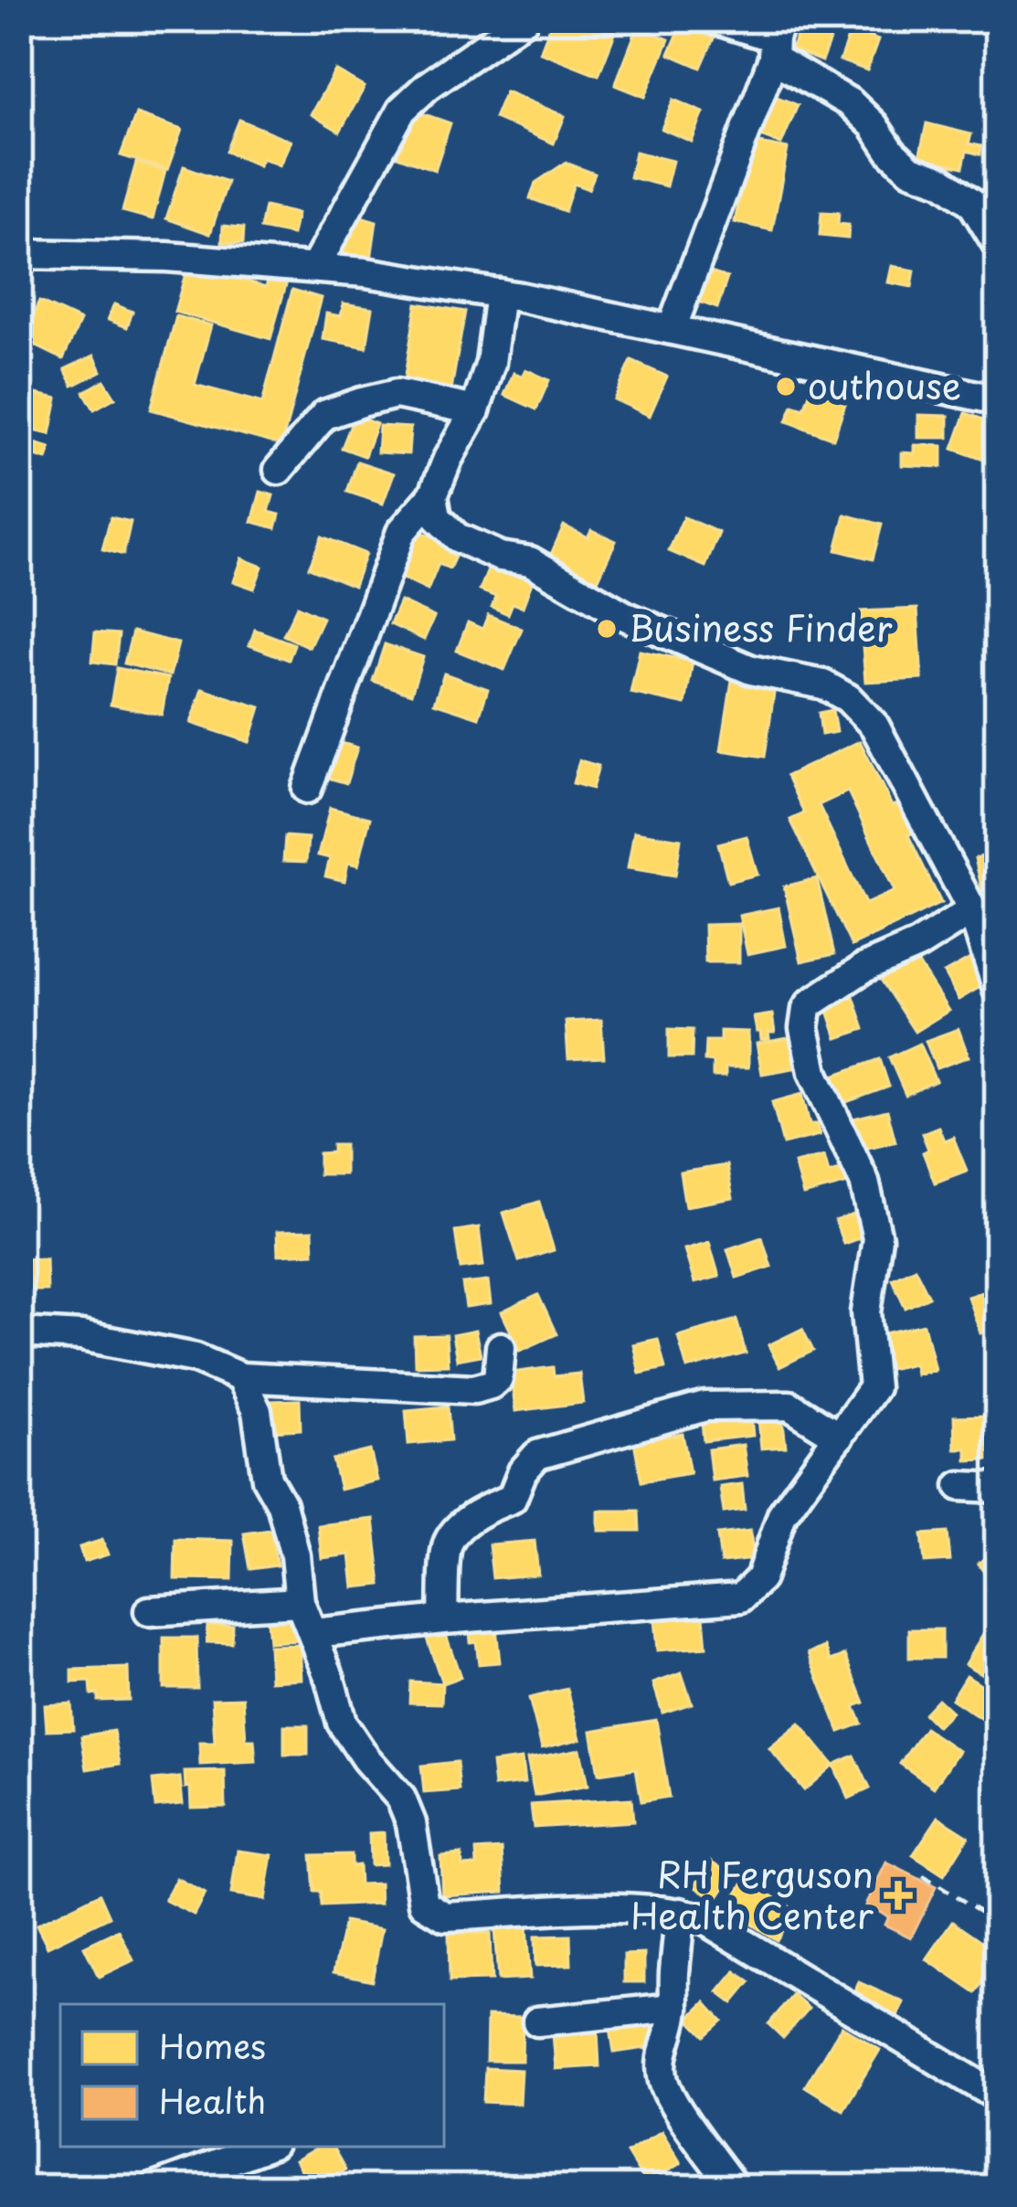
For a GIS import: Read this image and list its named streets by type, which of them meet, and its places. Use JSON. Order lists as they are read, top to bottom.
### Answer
{
  "places": {
    "other": ["outhouse", "Business Finder"],
    "health": ["RH Ferguson Health Center"]
  },
  "legend": ["Homes", "Health"]
}
